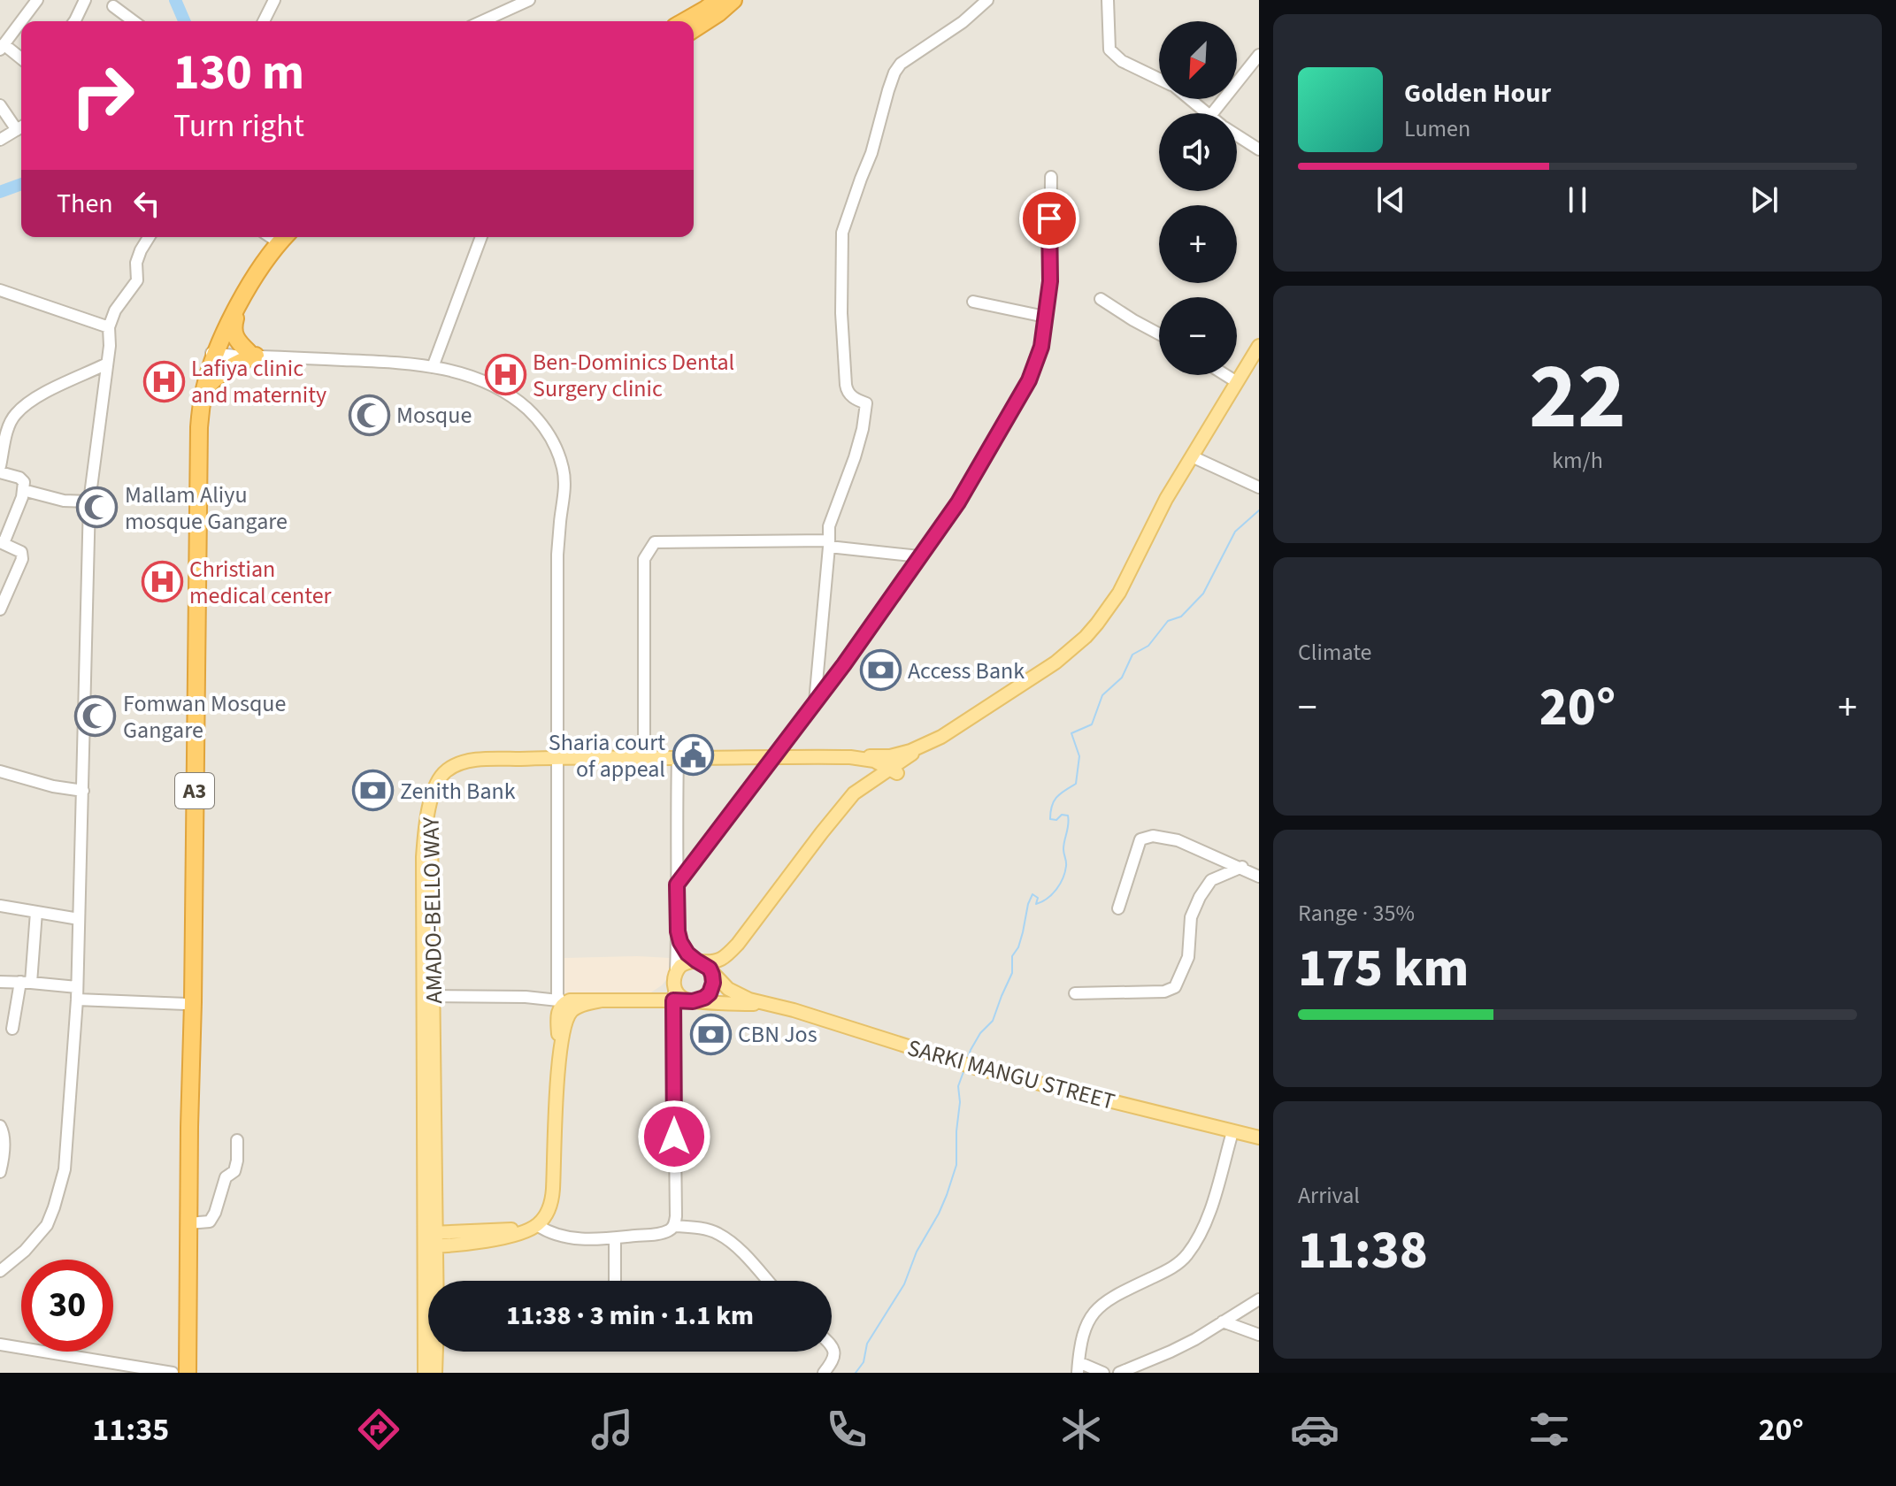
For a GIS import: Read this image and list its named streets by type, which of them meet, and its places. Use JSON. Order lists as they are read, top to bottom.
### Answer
{
  "streets": {
    "highway": ["A3"],
    "main road": ["AMADO-BELLO WAY", "SARKI MANGU STREET"]
  },
  "places": {
    "hospital": ["Ben-Dominics Dental Surgery clinic", "Lafiya clinic and maternity", "Christian medical center"],
    "mosque": ["Mosque", "Mallam Aliyu mosque Gangare", "Fomwan Mosque Gangare"],
    "bank": ["Access Bank", "Zenith Bank", "CBN Jos"],
    "public building": ["Sharia court of appeal"]
  },
  "north": "bottom left",
  "page": {
    "map_buttons": ["+", "−"],
    "turn": ["130 m", "Turn right"],
    "song": ["Golden Hour", "Lumen"],
    "then": "Then",
    "tile": [
      ["22", "km/h"],
      "Climate",
      ["Range · 35%", "175 km"],
      ["Arrival", "11:38"]
    ],
    "heat": ["−", "20°", "+"],
    "limit": "30",
    "trip": "11:38 · 3 min · 1.1 km",
    "tabs": ["11:35", "20°"]
  }
}
